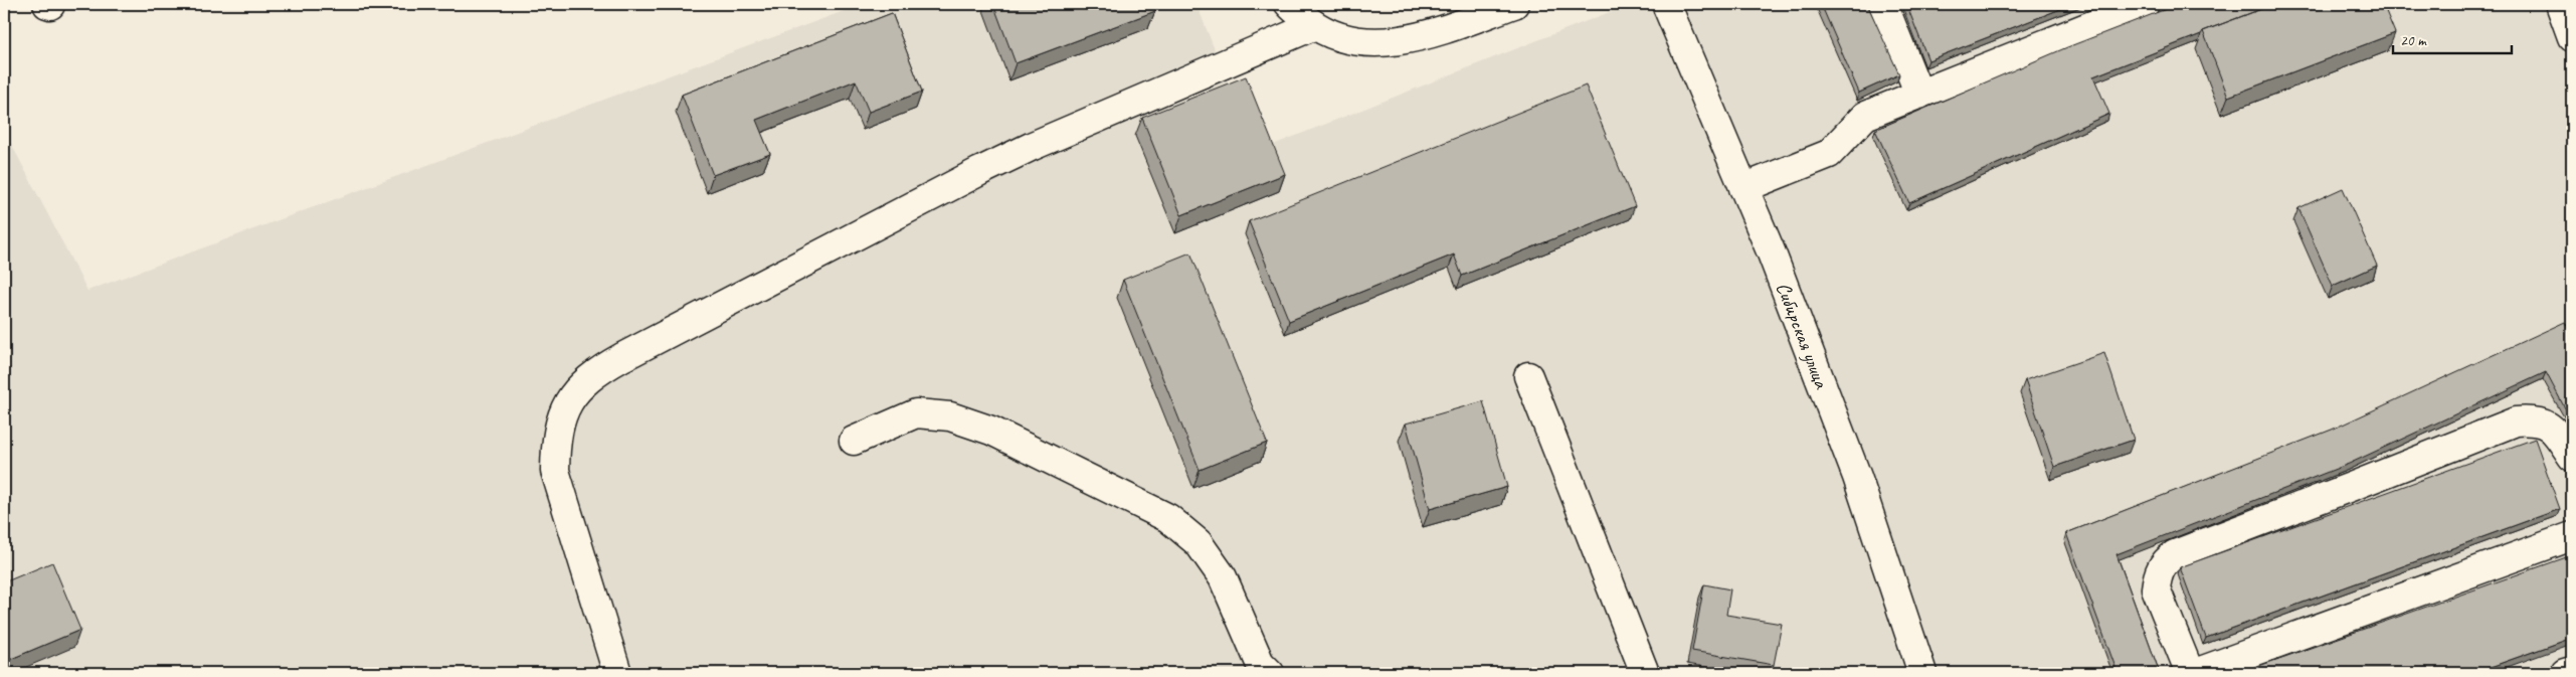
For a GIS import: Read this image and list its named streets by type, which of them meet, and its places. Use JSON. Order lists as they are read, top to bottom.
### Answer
{
  "streets": {
    "street": ["Сибирская улица"]
  },
  "scale_bar": "20 m"
}
